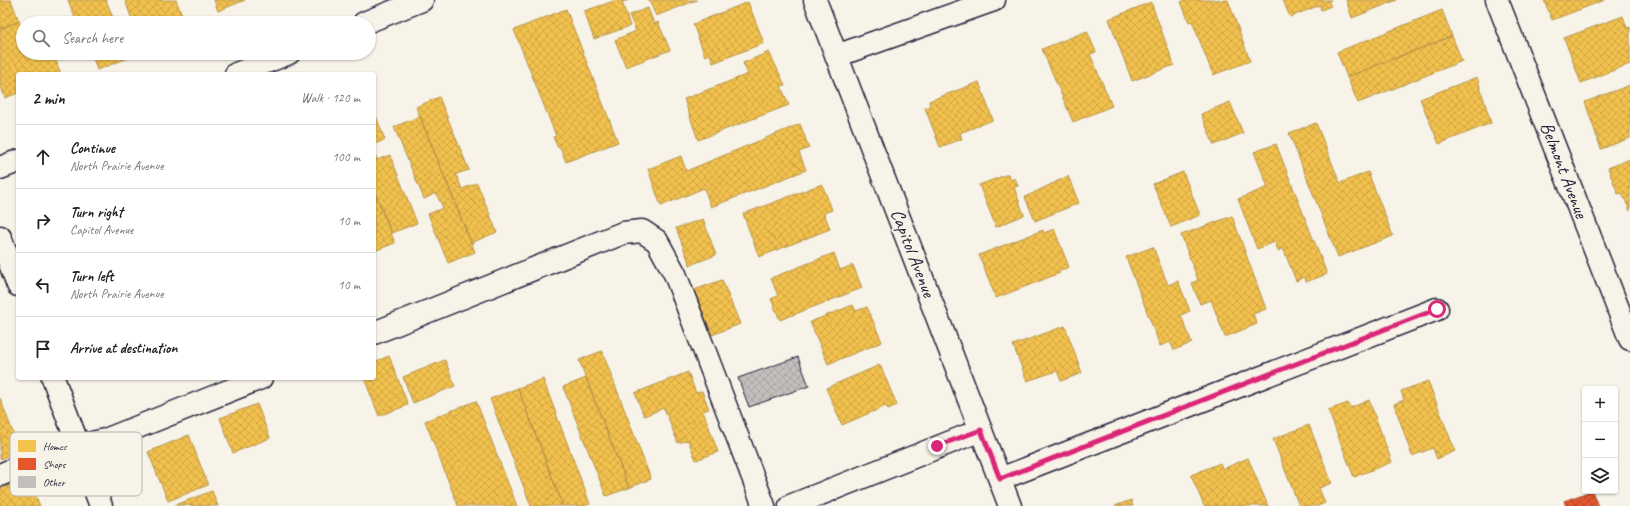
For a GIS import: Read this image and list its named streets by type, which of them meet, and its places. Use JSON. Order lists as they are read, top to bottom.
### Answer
{
  "streets": {
    "street": ["Belmont Avenue", "Capitol Avenue"]
  },
  "legend": ["Homes", "Shops", "Other"],
  "page": {
    "search": "Search here",
    "heading": ["2 min", "Walk · 120 m"],
    "list": [
      ["Continue", "North Prairie Avenue", "100 m"],
      ["Turn right", "Capitol Avenue", "10 m"],
      ["Turn left", "North Prairie Avenue", "10 m"],
      "Arrive at destination"
    ],
    "map_buttons": ["+", "−"]
  }
}
